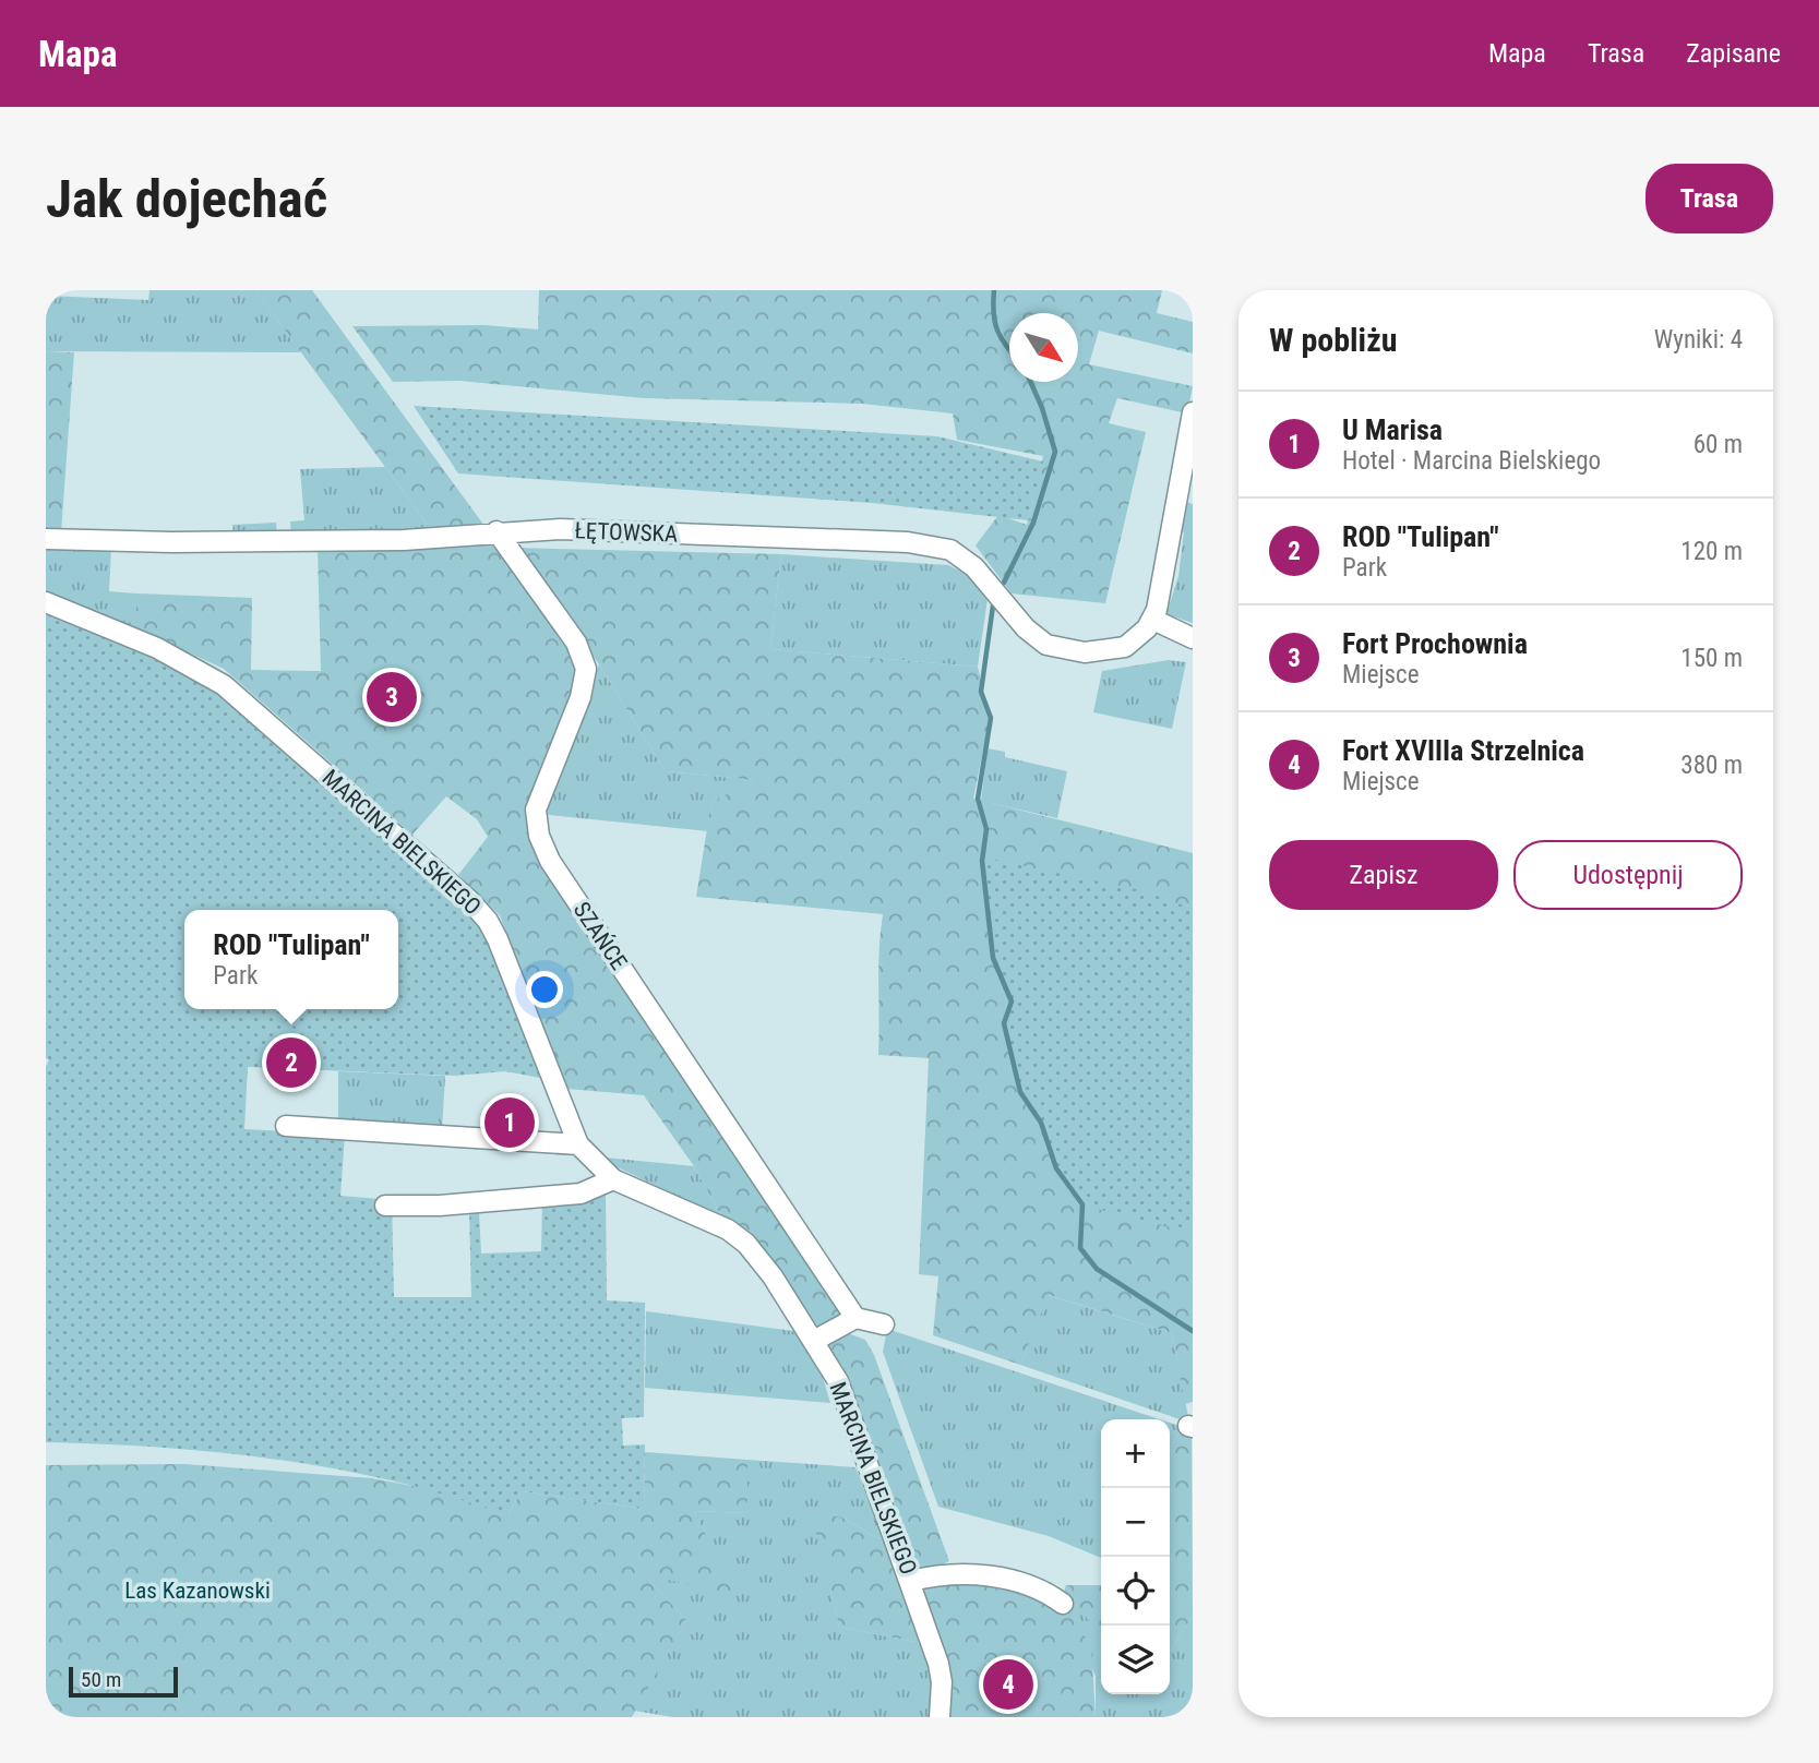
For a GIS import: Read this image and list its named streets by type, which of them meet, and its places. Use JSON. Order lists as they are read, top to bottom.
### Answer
{
  "streets": {
    "street": ["ŁĘTOWSKA", "MARCINA BIELSKIEGO", "SZAŃCE"]
  },
  "crossings": [
    ["ŁĘTOWSKA", "SZAŃCE"]
  ],
  "parks": ["Las Kazanowski"],
  "scale_bar": "50 m",
  "north": "bottom right",
  "page": {
    "header": "Mapa",
    "nav": ["Mapa", "Trasa", "Zapisane"],
    "buttons": [
      "Trasa",
      ["Zapisz", "Udostępnij"]
    ],
    "title": "Jak dojechać",
    "heading": ["W pobliżu", "Wyniki: 4"],
    "list": [
      {
        "mark": "1",
        "name": "U Marisa",
        "note": "Hotel · Marcina Bielskiego",
        "value": "60 m"
      },
      {
        "mark": "2",
        "name": "ROD \"Tulipan\"",
        "note": "Park",
        "value": "120 m"
      },
      {
        "mark": "3",
        "name": "Fort Prochownia",
        "note": "Miejsce",
        "value": "150 m"
      },
      {
        "mark": "4",
        "name": "Fort XVIIIa Strzelnica",
        "note": "Miejsce",
        "value": "380 m"
      }
    ],
    "pins": [
      "3",
      "2",
      "1",
      "4"
    ],
    "popup": ["ROD \"Tulipan\"", "Park"],
    "map_buttons": ["+", "−"],
    "scale": "50 m"
  }
}
